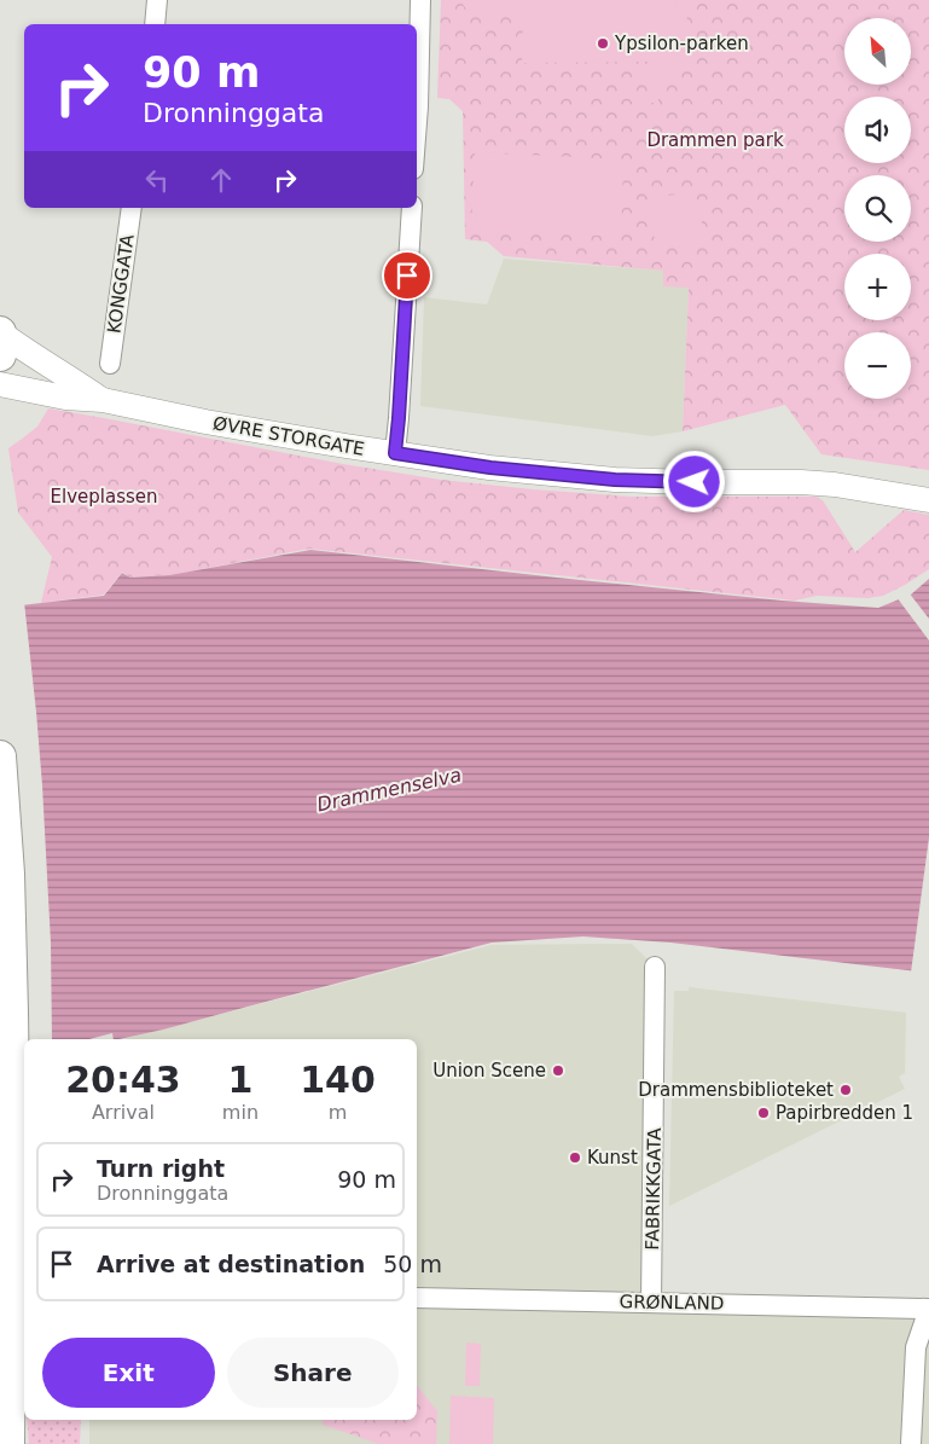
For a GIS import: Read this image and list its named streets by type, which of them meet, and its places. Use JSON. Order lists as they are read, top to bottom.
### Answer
{
  "streets": {
    "street": [
      "KONGGATA",
      "ØVRE STORGATE",
      "FABRIKKGATA",
      "GRØNLAND"
    ]
  },
  "crossings": [
    ["FABRIKKGATA", "GRØNLAND"]
  ],
  "water": ["Drammenselva"],
  "parks": ["Drammen park", "Elveplassen"],
  "places": [
    "Ypsilon-parken",
    "Union Scene",
    "Drammensbiblioteket",
    "Papirbredden 1",
    "Kunst"
  ],
  "north": "top left",
  "page": {
    "map_buttons": ["+", "−"],
    "turn": ["90 m", "Dronninggata"],
    "eta": [
      "20:43",
      "Arrival",
      "1",
      "min",
      "140",
      "m"
    ],
    "list": [
      {
        "name": "Turn right",
        "note": "Dronninggata",
        "value": "90 m"
      },
      {
        "name": "Arrive at destination",
        "value": "50 m"
      }
    ],
    "buttons": ["Exit", "Share"]
  }
}
